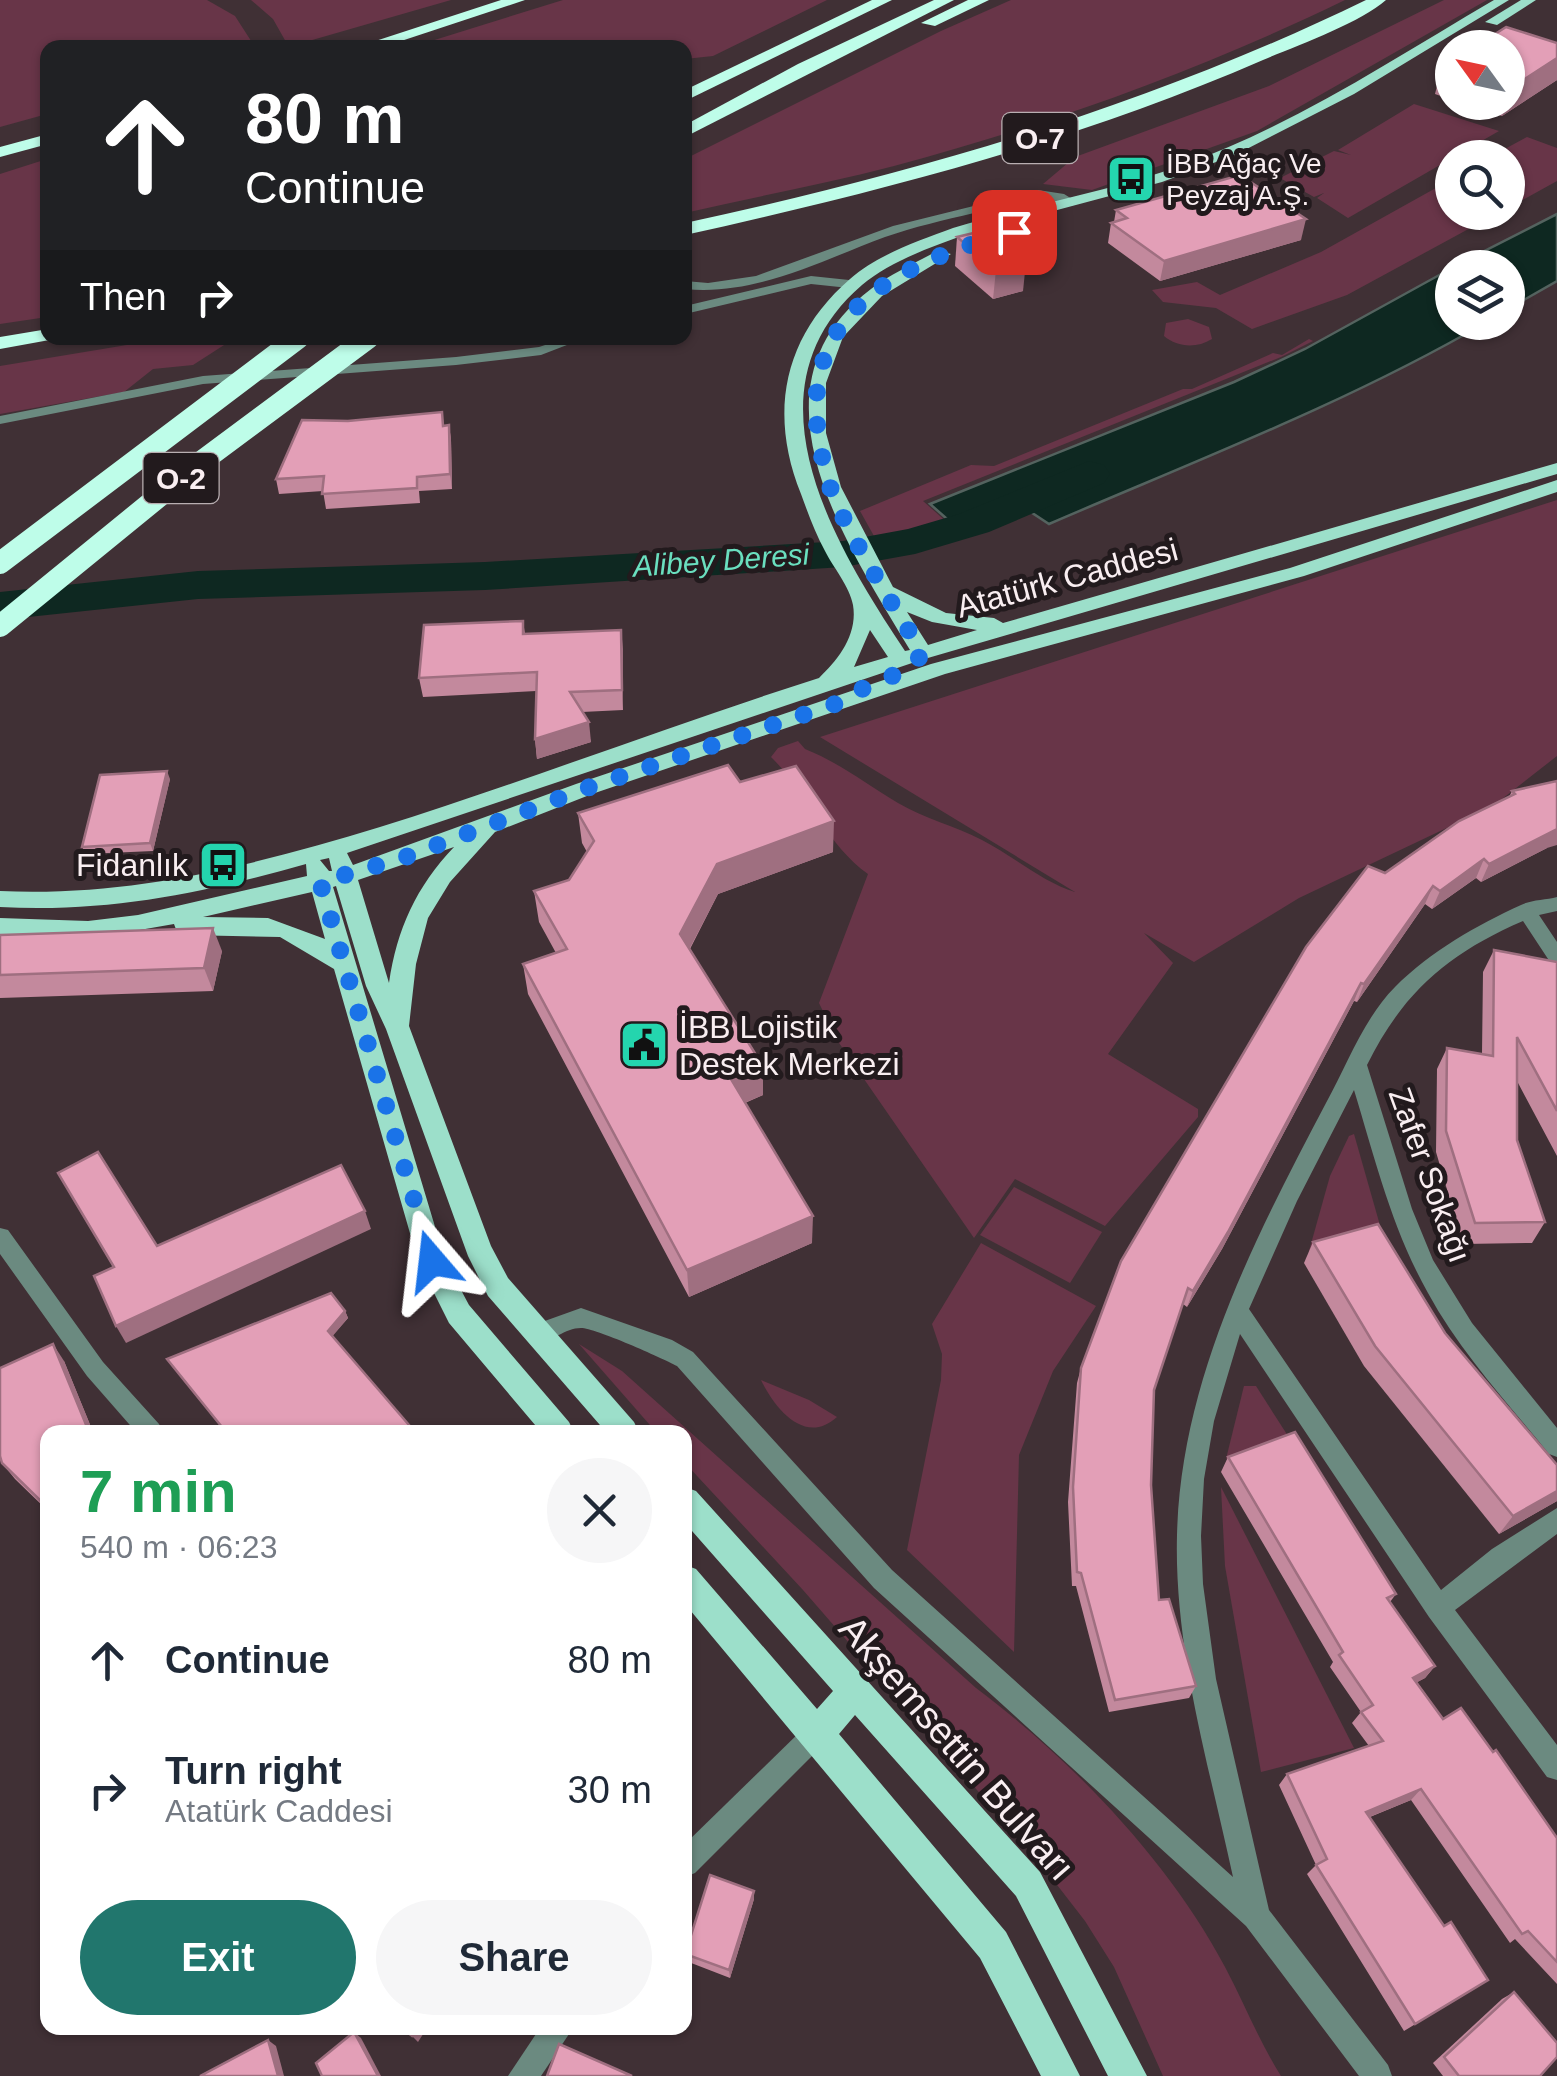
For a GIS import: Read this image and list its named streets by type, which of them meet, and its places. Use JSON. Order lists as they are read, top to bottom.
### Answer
{
  "streets": {
    "highway": ["O-7", "O-2"],
    "main road": ["Atatürk Caddesi", "Akşemsettin Bulvarı"],
    "street": ["Zafer Sokağı"]
  },
  "water": ["Alibey Deresi"],
  "places": {
    "bus stop": ["İBB Ağaç Ve Peyzaj A.Ş.", "Fidanlık"],
    "public building": ["İBB Lojistik Destek Merkezi"]
  },
  "north": "top left",
  "page": {
    "turn": ["80 m", "Continue"],
    "then": "Then",
    "heading": ["7 min", "540 m · 06:23"],
    "list": [
      {
        "name": "Continue",
        "value": "80 m"
      },
      {
        "name": "Turn right",
        "note": "Atatürk Caddesi",
        "value": "30 m"
      }
    ],
    "buttons": ["Exit", "Share"]
  }
}
